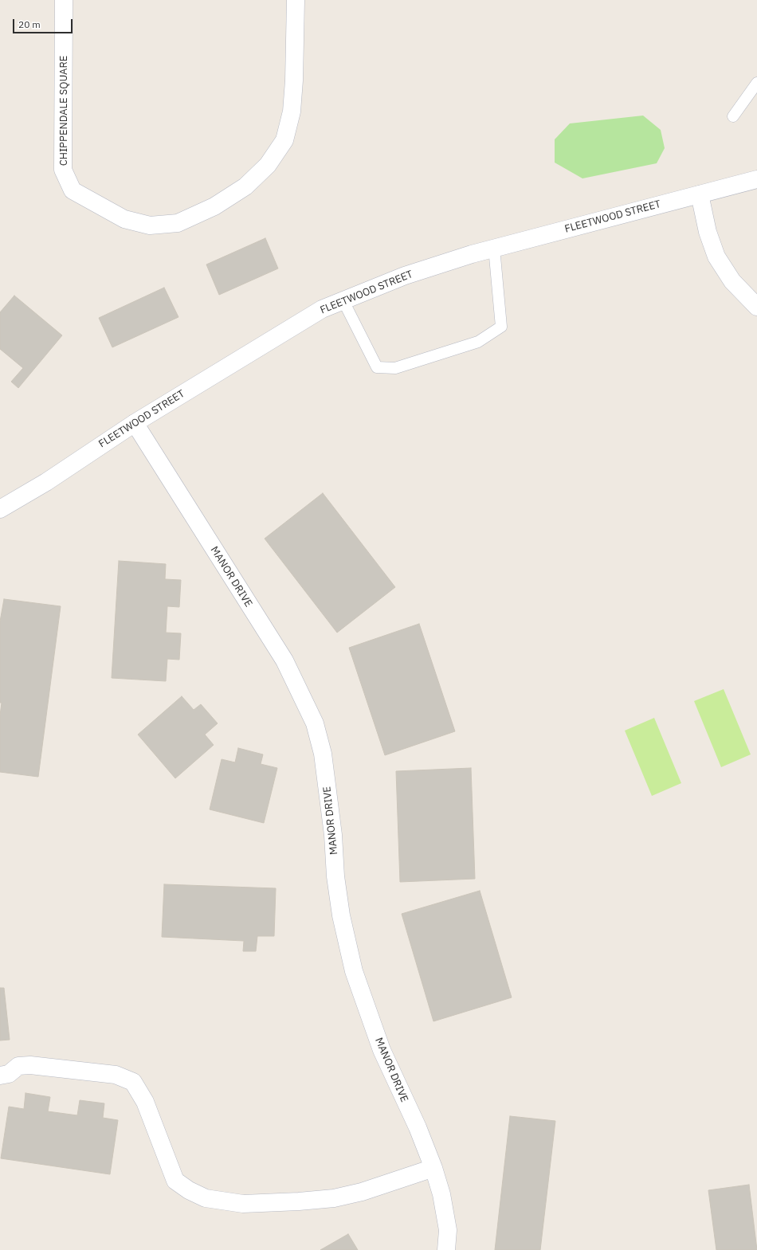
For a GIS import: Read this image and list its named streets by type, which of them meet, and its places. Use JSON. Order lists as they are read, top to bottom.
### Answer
{
  "streets": {
    "street": ["CHIPPENDALE SQUARE", "FLEETWOOD STREET", "MANOR DRIVE"]
  },
  "crossings": [
    ["FLEETWOOD STREET", "MANOR DRIVE"]
  ],
  "scale_bar": "20 m"
}
